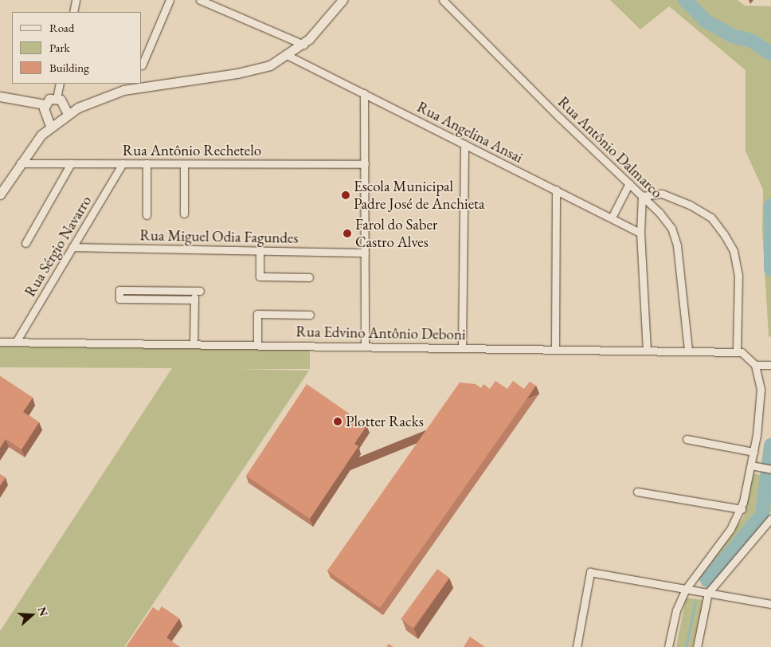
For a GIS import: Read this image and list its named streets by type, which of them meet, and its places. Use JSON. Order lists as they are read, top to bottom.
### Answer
{
  "streets": {
    "street": [
      "Rua Angelina Ansai",
      "Rua Antônio Dalmarco",
      "Rua Antônio Rechetelo",
      "Rua Miguel Odia Fagundes",
      "Rua Sérgio Navarro",
      "Rua Edvino Antônio Deboni"
    ]
  },
  "crossings": [
    ["Rua Antônio Dalmarco", "Rua Edvino Antônio Deboni"],
    ["Rua Antônio Rechetelo", "Rua Sérgio Navarro"],
    ["Rua Miguel Odia Fagundes", "Rua Sérgio Navarro"],
    ["Rua Sérgio Navarro", "Rua Edvino Antônio Deboni"]
  ],
  "places": ["Escola Municipal Padre José de Anchieta", "Farol do Saber Castro Alves", "Plotter Racks"],
  "legend": ["Road", "Park", "Building"],
  "north": "right"
}
